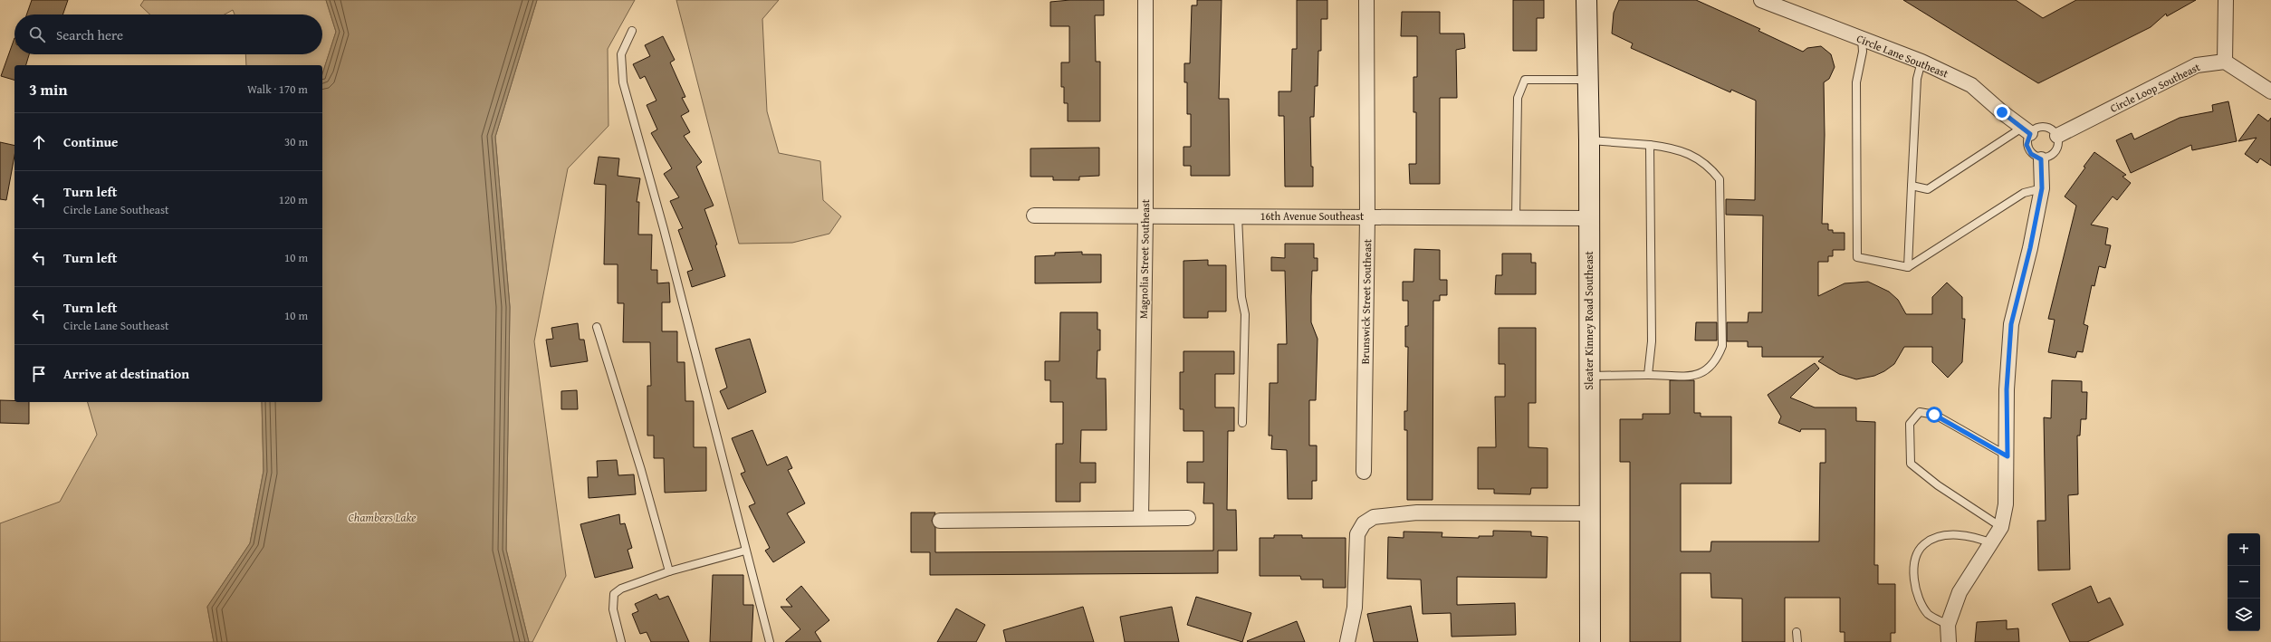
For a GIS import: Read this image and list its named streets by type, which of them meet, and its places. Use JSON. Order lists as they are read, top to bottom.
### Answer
{
  "streets": {
    "street": [
      "Circle Lane Southeast",
      "Circle Loop Southeast",
      "16th Avenue Southeast",
      "Magnolia Street Southeast",
      "Brunswick Street Southeast",
      "Sleater Kinney Road Southeast"
    ]
  },
  "crossings": [
    ["Circle Lane Southeast", "Circle Loop Southeast"],
    ["16th Avenue Southeast", "Magnolia Street Southeast"],
    ["16th Avenue Southeast", "Brunswick Street Southeast"],
    ["16th Avenue Southeast", "Sleater Kinney Road Southeast"]
  ],
  "water": ["Chambers Lake"],
  "page": {
    "search": "Search here",
    "heading": ["3 min", "Walk · 170 m"],
    "list": [
      ["Continue", "30 m"],
      ["Turn left", "Circle Lane Southeast", "120 m"],
      ["Turn left", "10 m"],
      ["Turn left", "Circle Lane Southeast", "10 m"],
      "Arrive at destination"
    ],
    "map_buttons": ["+", "−"]
  }
}
